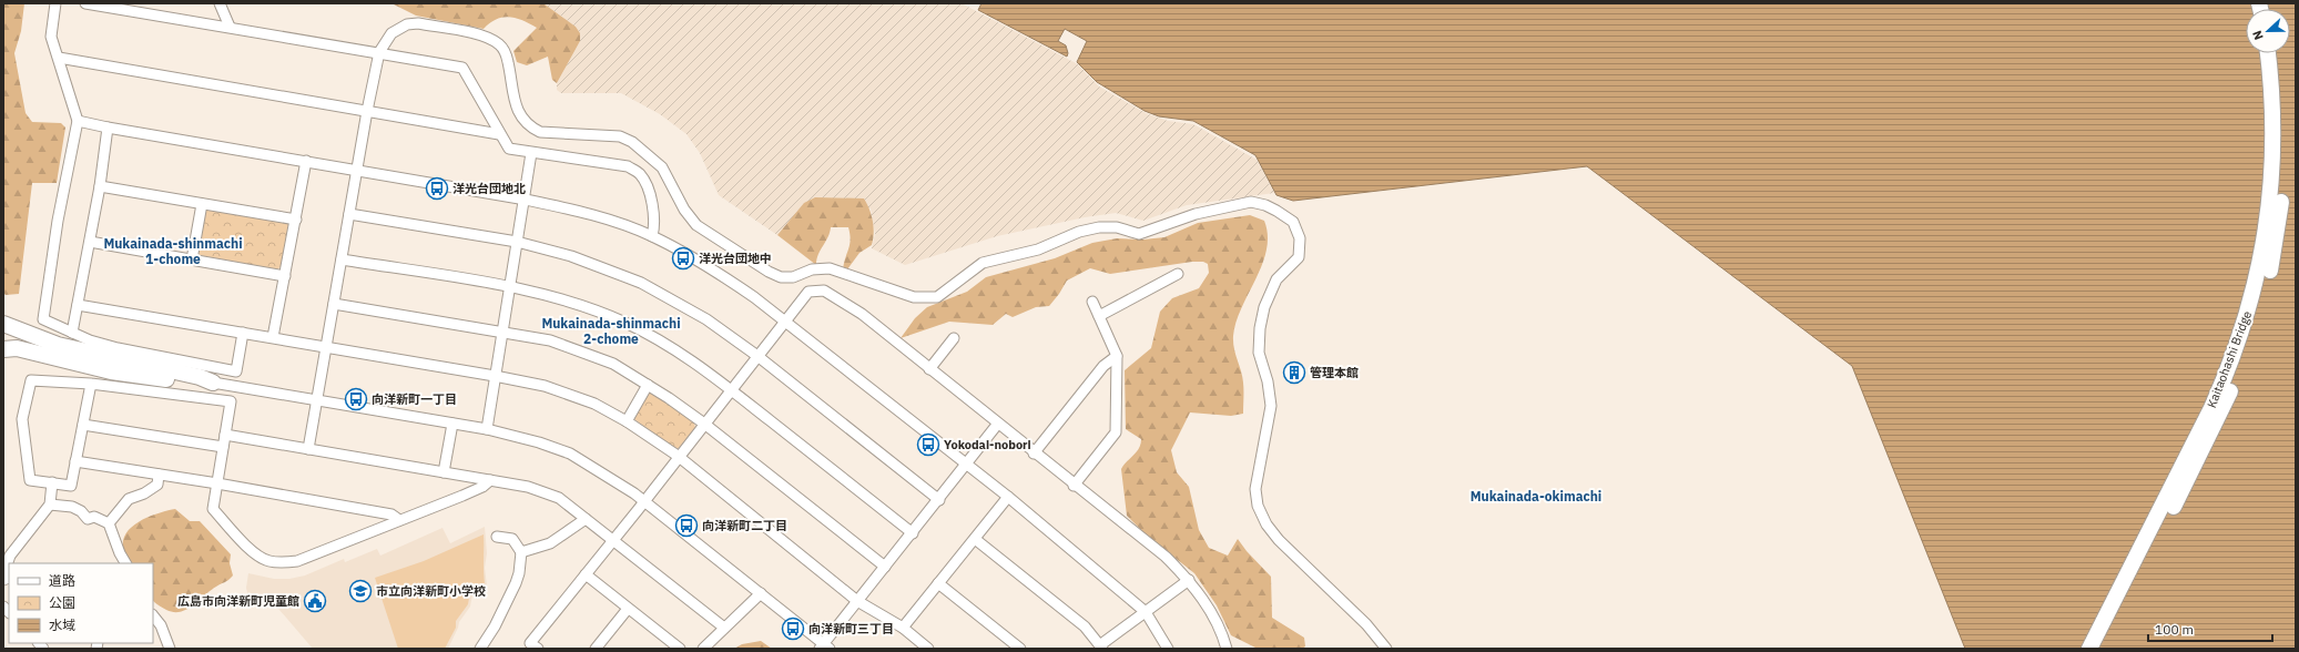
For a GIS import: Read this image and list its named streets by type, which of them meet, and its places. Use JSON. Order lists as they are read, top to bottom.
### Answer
{
  "streets": {
    "highway": ["Kaitaohashi Bridge"]
  },
  "districts": ["Mukainada-shinmachi 1-chome", "Mukainada-shinmachi 2-chome", "Mukainada-okimachi"],
  "places": {
    "bus stop": [
      "洋光台団地北",
      "洋光台団地中",
      "向洋新町一丁目",
      "Yokodai-nobori",
      "向洋新町二丁目",
      "向洋新町三丁目"
    ],
    "building": ["管理本館"],
    "school or university": ["市立向洋新町小学校"],
    "public building": ["広島市向洋新町児童館"]
  },
  "legend": ["道路", "公園", "水域"],
  "scale_bar": "100 m",
  "north": "left"
}
